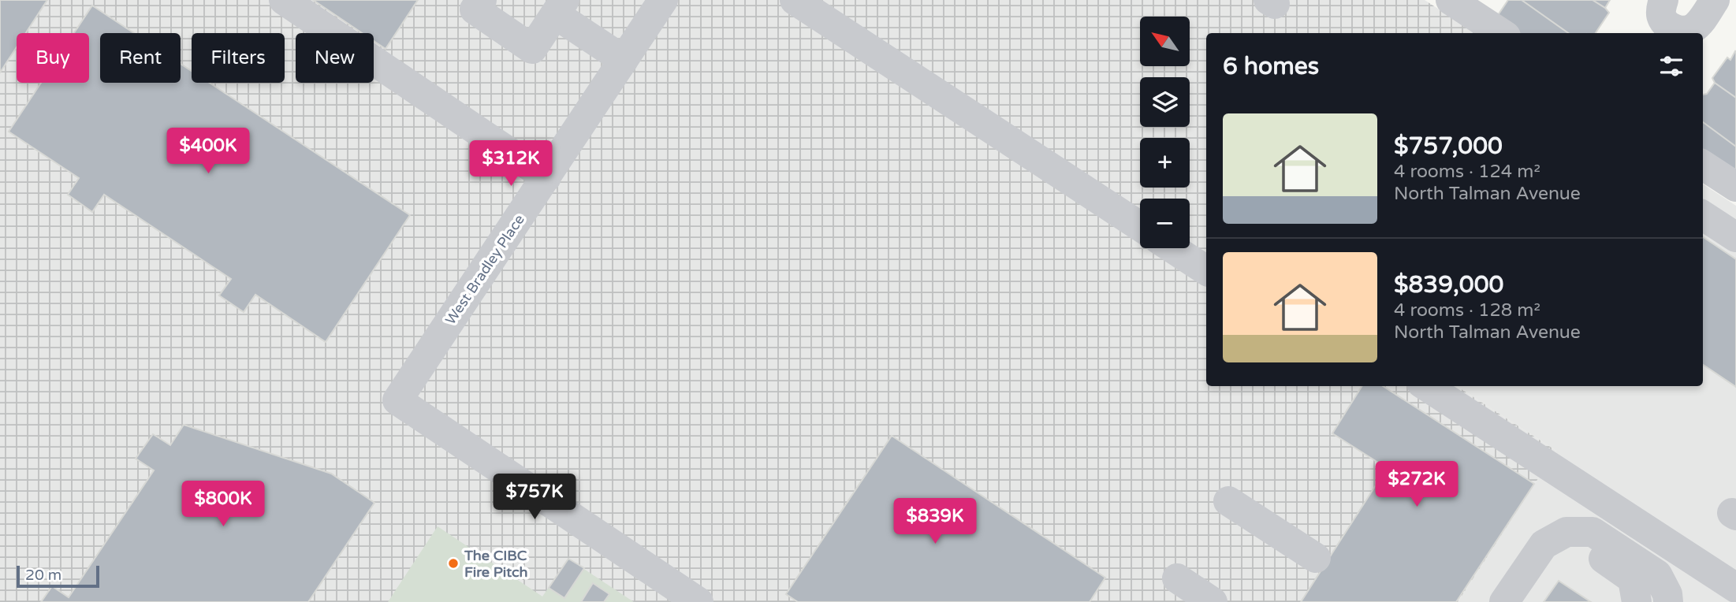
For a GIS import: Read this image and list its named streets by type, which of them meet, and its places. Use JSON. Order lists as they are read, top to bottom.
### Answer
{
  "streets": {
    "street": ["West Bradley Place"]
  },
  "places": ["The CIBC Fire Pitch"],
  "scale_bar": "20 m",
  "north": "top left",
  "page": {
    "map_buttons": ["+", "−"],
    "chip": [
      "Buy",
      "Rent",
      "Filters",
      "New"
    ],
    "heading": "6 homes",
    "list": [
      {
        "name": "$757,000",
        "note": "4 rooms · 124 m² · North Talman Avenue"
      },
      {
        "name": "$839,000",
        "note": "4 rooms · 128 m² · North Talman Avenue"
      }
    ],
    "price": [
      "$400K",
      "$312K",
      "$272K",
      "$757K",
      "$800K",
      "$839K"
    ],
    "scale": "20 m"
  }
}
